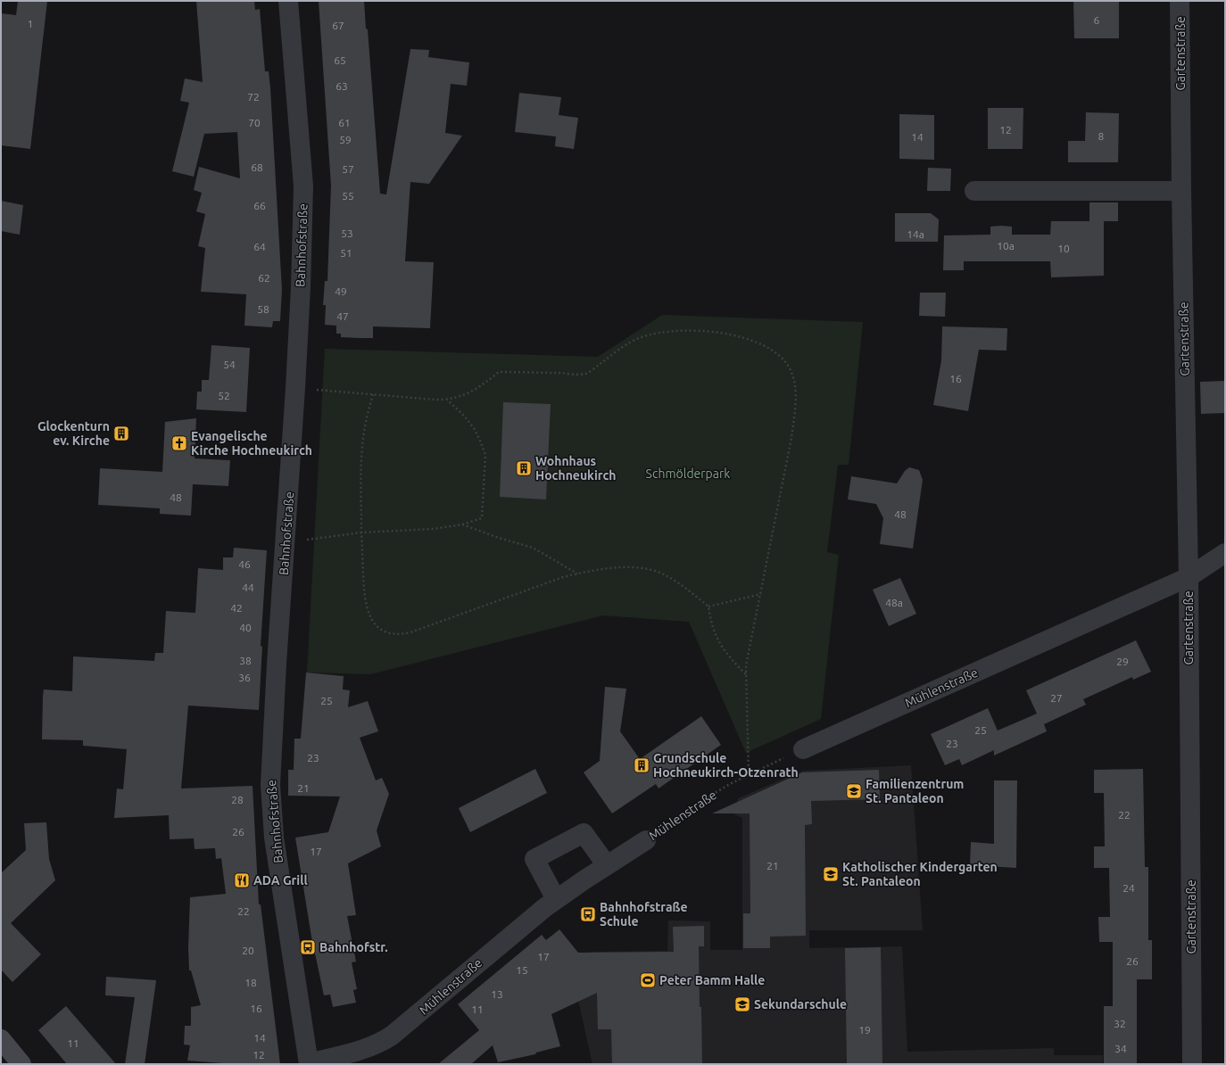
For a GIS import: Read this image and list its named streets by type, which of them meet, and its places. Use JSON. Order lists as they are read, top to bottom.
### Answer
{
  "streets": {
    "street": ["Gartenstraße", "Bahnhofstraße", "Mühlenstraße"]
  },
  "crossings": [
    ["Gartenstraße", "Mühlenstraße"],
    ["Bahnhofstraße", "Mühlenstraße"]
  ],
  "parks": ["Schmölderpark"],
  "places": {
    "building": ["Glockenturn ev. Kirche", "Wohnhaus Hochneukirch", "Grundschule Hochneukirch-Otzenrath"],
    "church": ["Evangelische Kirche Hochneukirch"],
    "school or university": ["Familienzentrum St. Pantaleon", "Katholischer Kindergarten St. Pantaleon", "Sekundarschule"],
    "restaurant": ["ADA Grill"],
    "bus stop": ["Bahnhofstraße Schule", "Bahnhofstr."],
    "sports": ["Peter Bamm Halle"]
  },
  "house_numbers": [
    "6",
    "1",
    "67",
    "65",
    "63",
    "72",
    "70",
    "61",
    "12",
    "8",
    "14",
    "59",
    "68",
    "57",
    "55",
    "66",
    "53",
    "14a",
    "10a",
    "64",
    "10",
    "51",
    "62",
    "49",
    "58",
    "47",
    "54",
    "16",
    "52",
    "48",
    "48",
    "46",
    "44",
    "48a",
    "42",
    "40",
    "38",
    "29",
    "36",
    "27",
    "25",
    "25",
    "23",
    "23",
    "21",
    "28",
    "22",
    "26",
    "17",
    "21",
    "24",
    "22",
    "20",
    "17",
    "26",
    "15",
    "18",
    "13",
    "16",
    "11",
    "32",
    "19",
    "14",
    "11",
    "34",
    "12"
  ]
}
